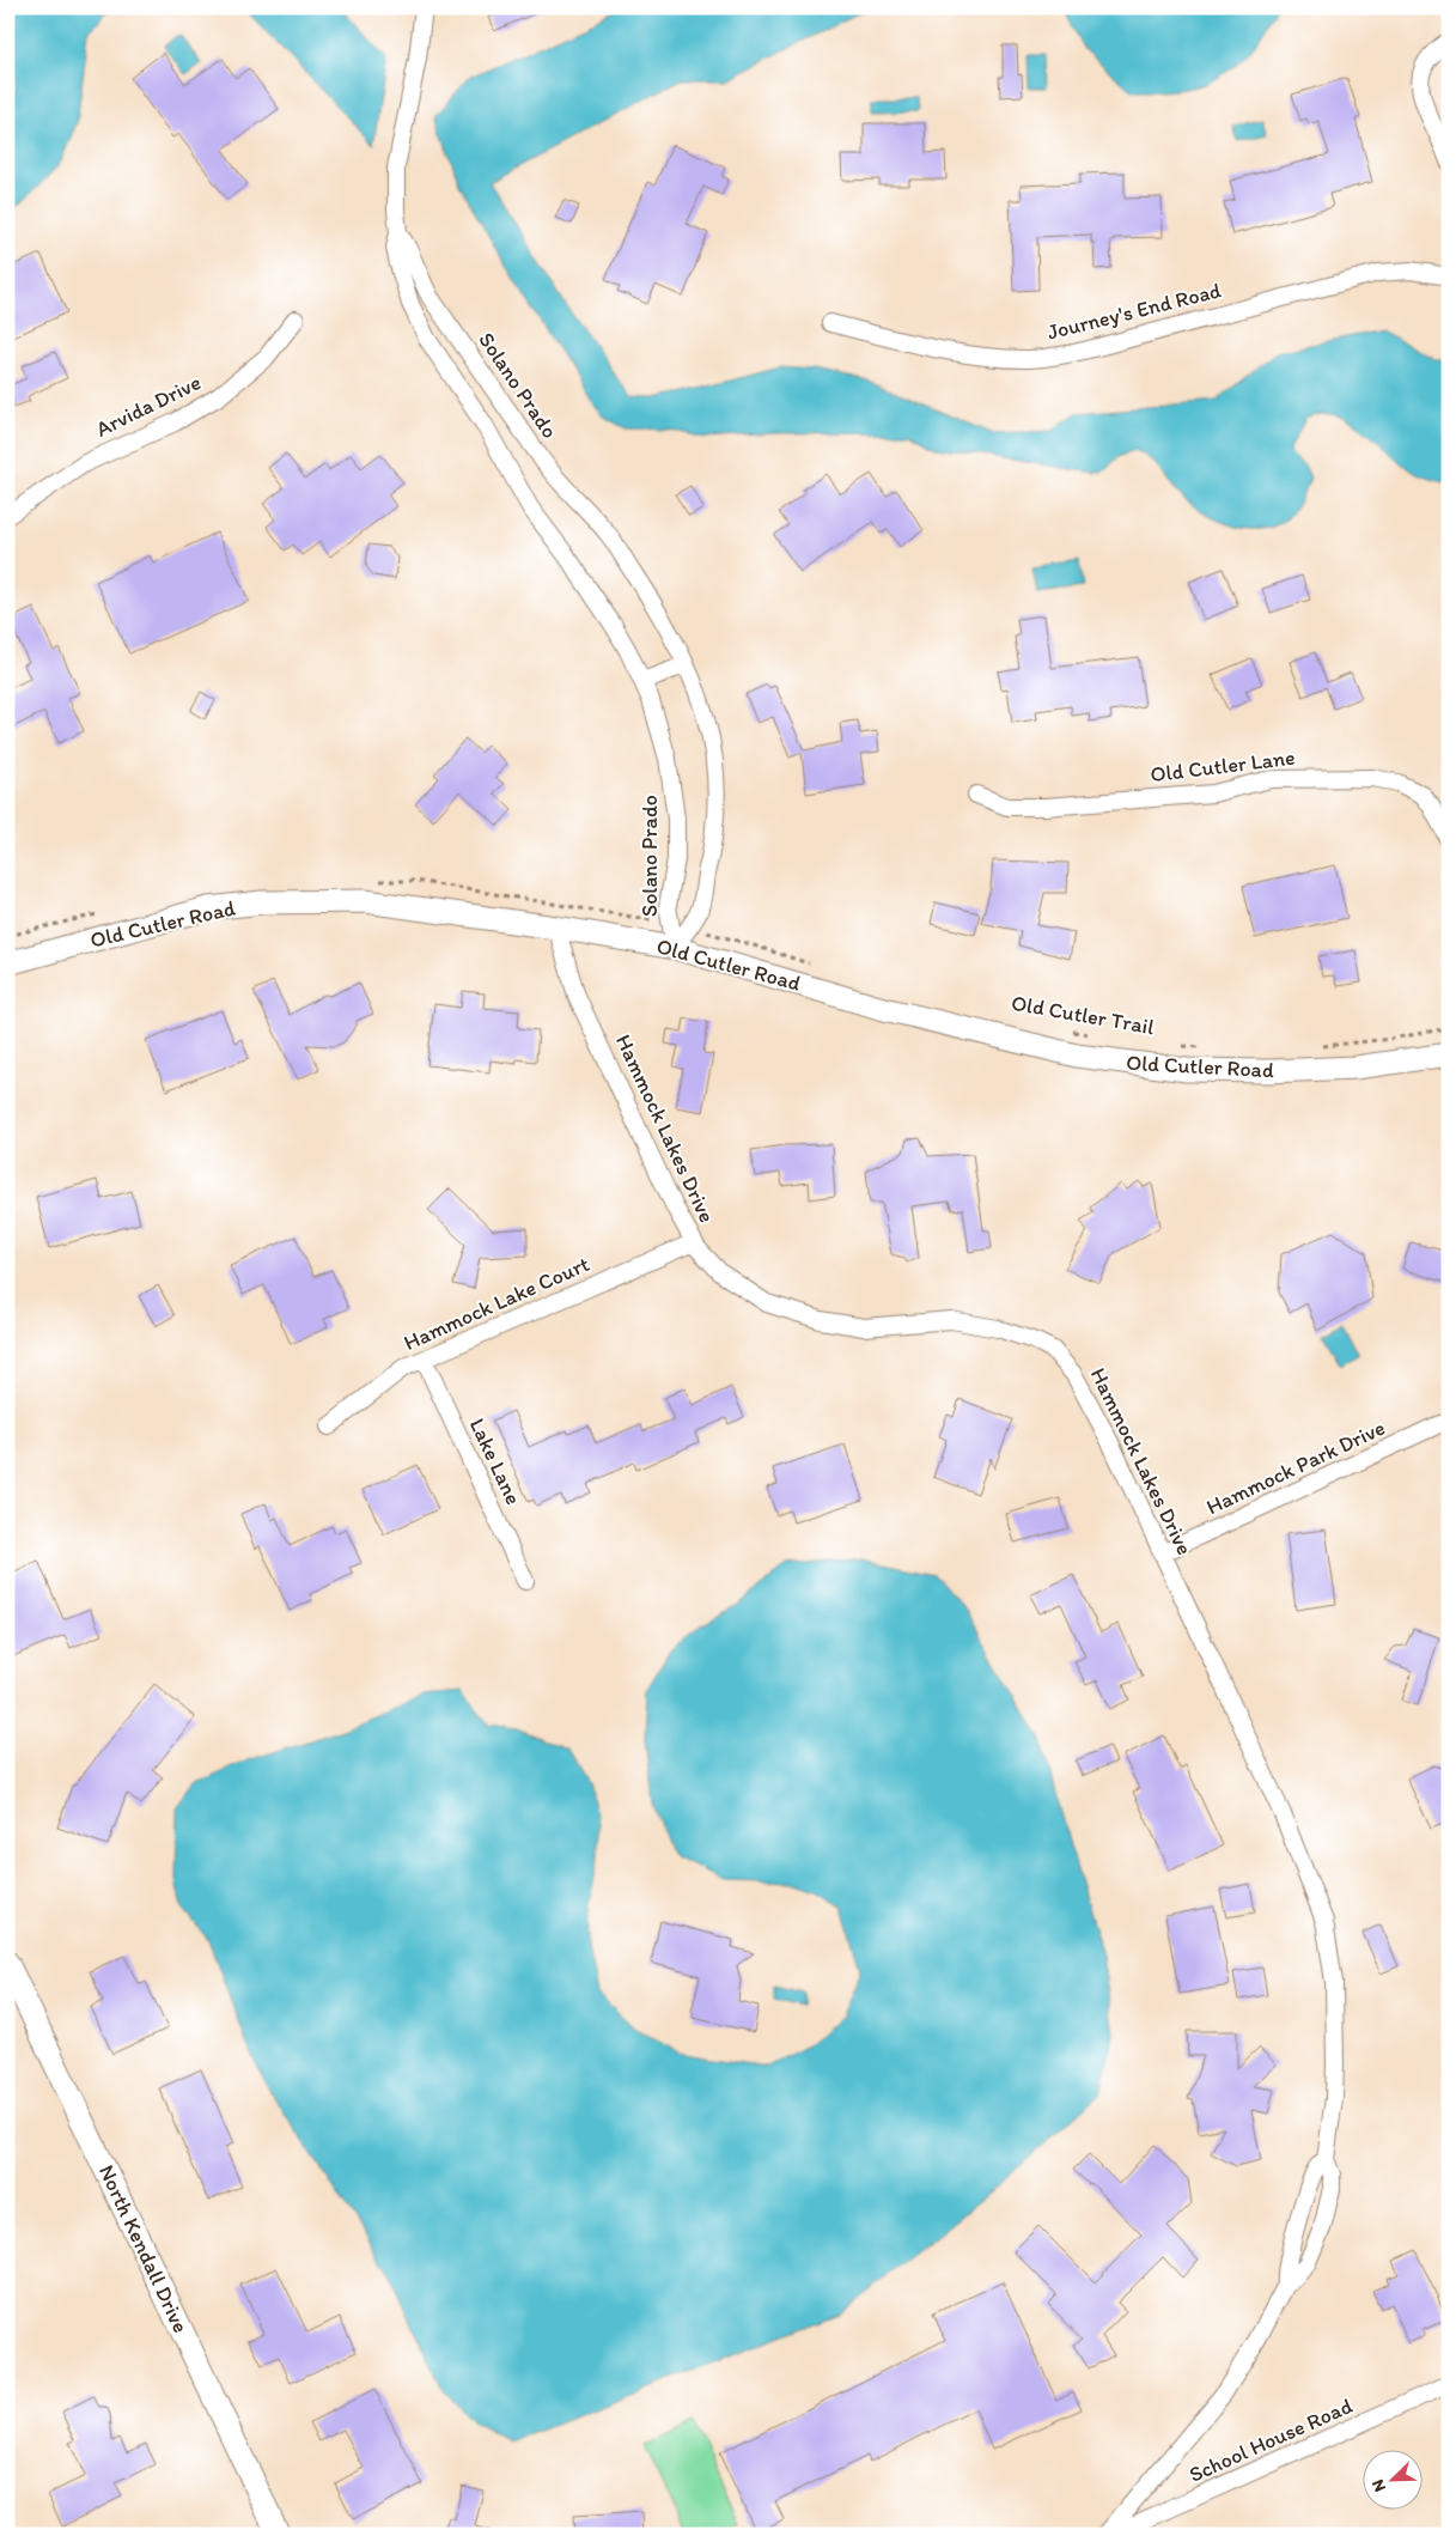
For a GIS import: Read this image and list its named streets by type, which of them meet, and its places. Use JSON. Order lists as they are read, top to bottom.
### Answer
{
  "streets": {
    "main road": ["Old Cutler Road", "North Kendall Drive"],
    "street": [
      "Journey's End Road",
      "Solano Prado",
      "Arvida Drive",
      "Old Cutler Lane",
      "Hammock Lakes Drive",
      "Hammock Lake Court",
      "Lake Lane",
      "Hammock Park Drive",
      "School House Road"
    ],
    "path": ["Old Cutler Trail"]
  },
  "crossings": [
    ["Solano Prado", "Old Cutler Road"],
    ["Old Cutler Road", "Hammock Lakes Drive"],
    ["Hammock Lakes Drive", "Hammock Lake Court"],
    ["Hammock Lakes Drive", "Hammock Park Drive"],
    ["Hammock Lake Court", "Lake Lane"]
  ],
  "north": "bottom left"
}
